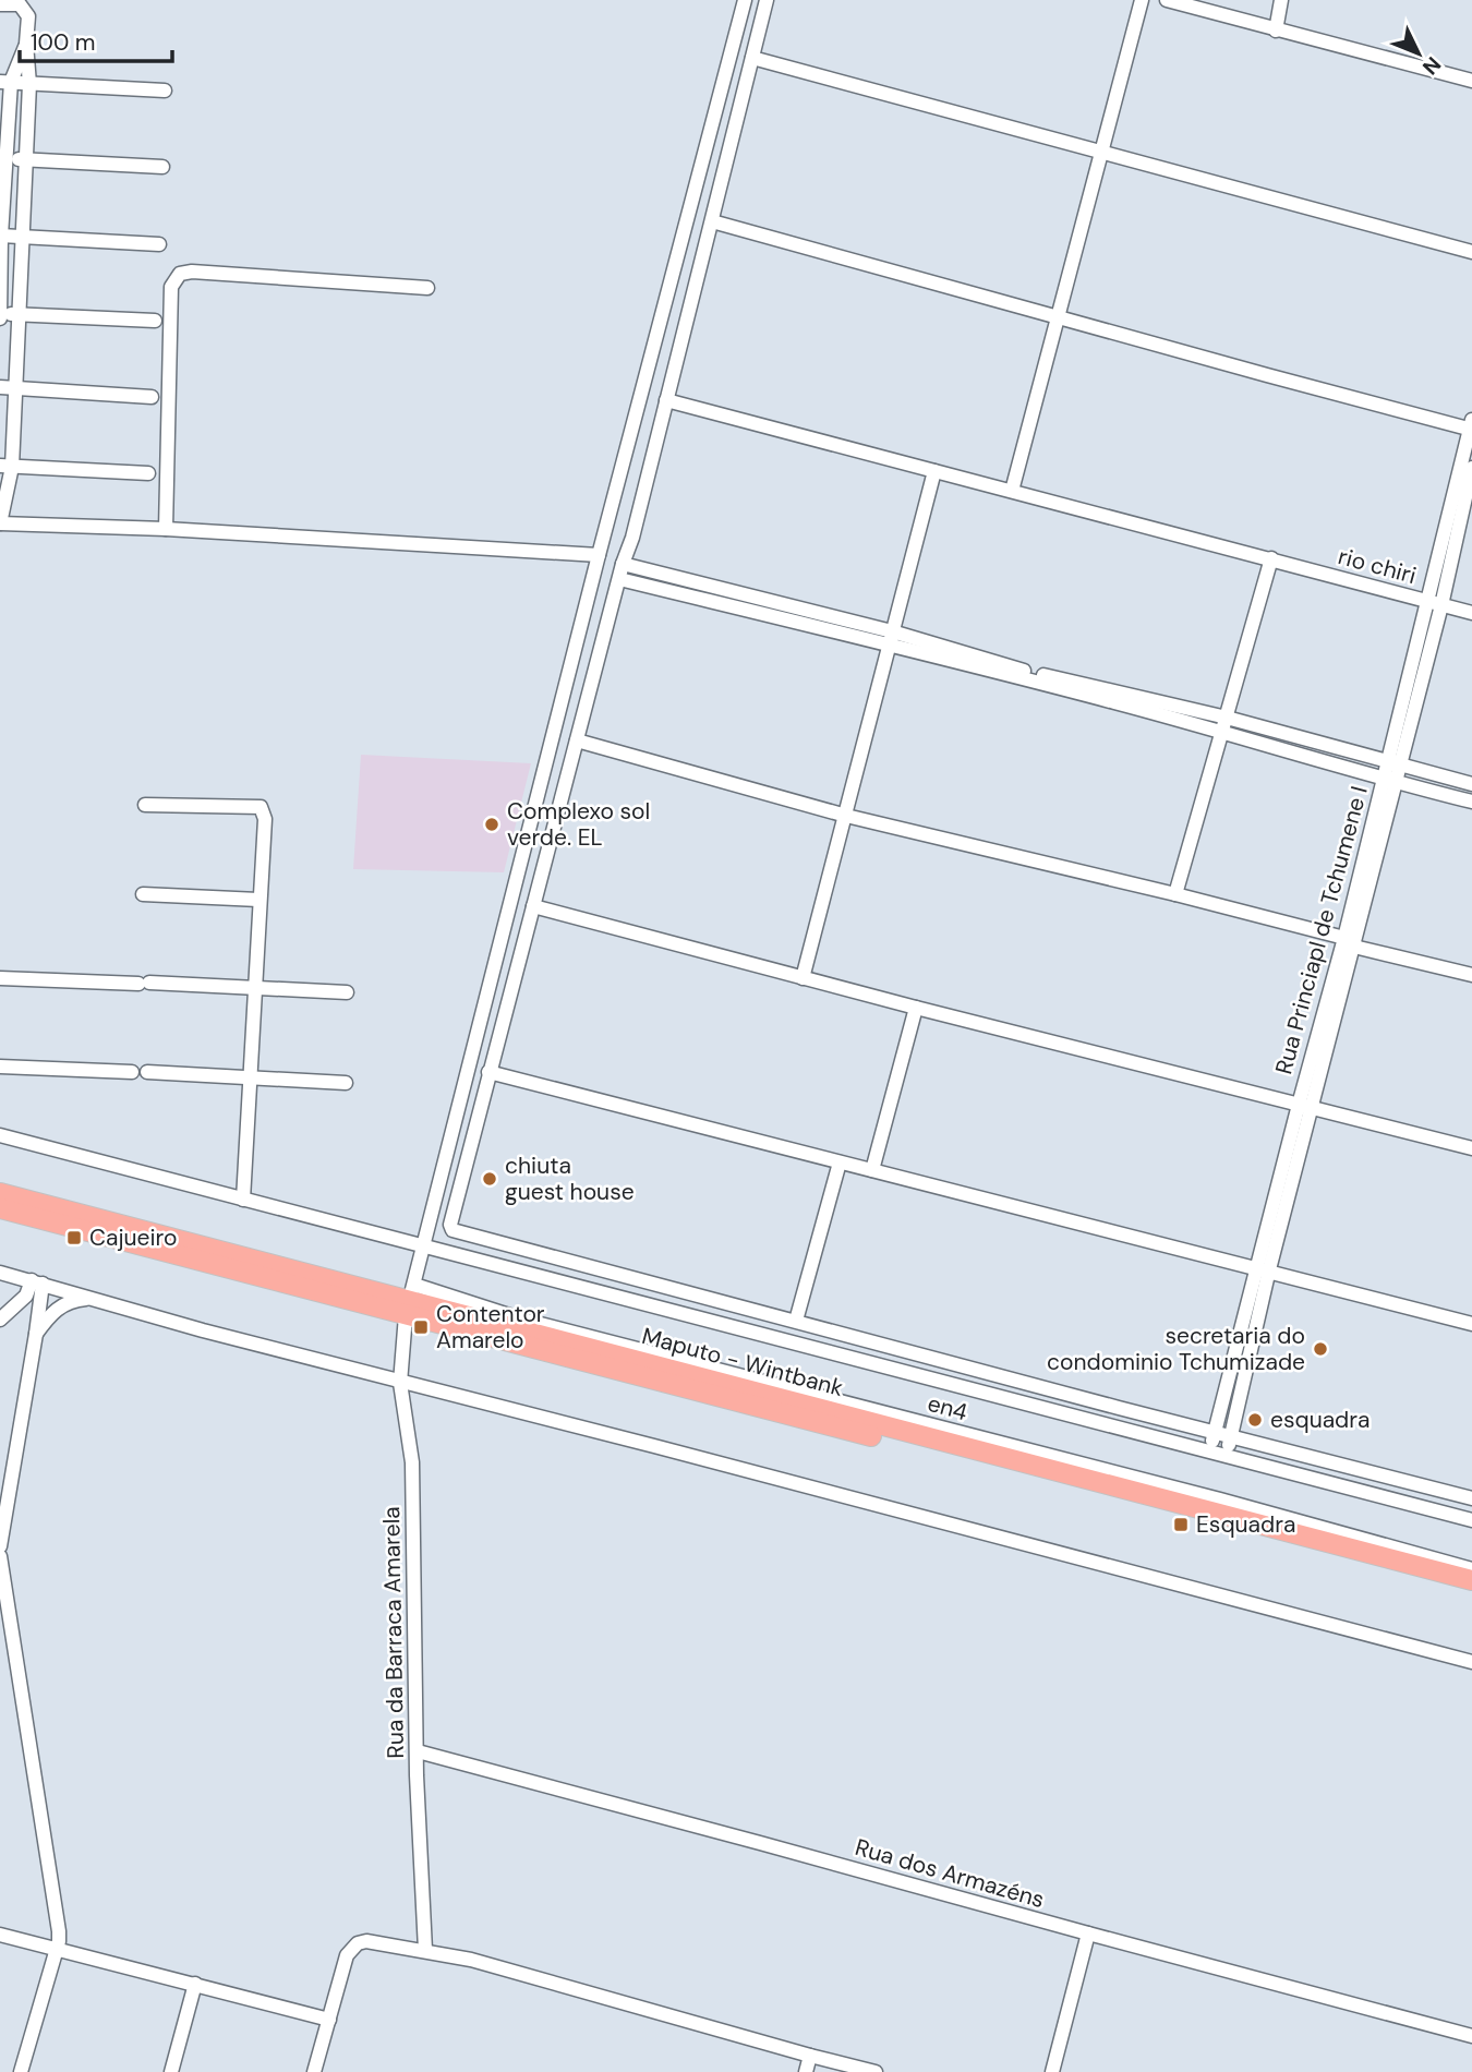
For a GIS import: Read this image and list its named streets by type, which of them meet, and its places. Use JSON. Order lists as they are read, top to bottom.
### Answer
{
  "streets": {
    "highway": ["Maputo - Wintbank"],
    "street": [
      "rio chiri",
      "Rua Princiapl de Tchumene I",
      "en4",
      "Rua da Barraca Amarela",
      "Rua dos Armazéns"
    ]
  },
  "crossings": [
    ["rio chiri", "Rua Princiapl de Tchumene I"],
    ["Maputo - Wintbank", "en4"],
    ["Maputo - Wintbank", "Rua da Barraca Amarela"],
    ["en4", "Rua da Barraca Amarela"],
    ["Rua da Barraca Amarela", "Rua dos Armazéns"]
  ],
  "places": {
    "other": [
      "Complexo sol verde. EL",
      "chiuta guest house",
      "secretaria do condominio Tchumizade",
      "esquadra"
    ],
    "transit": ["Cajueiro", "Contentor Amarelo", "Esquadra"]
  },
  "scale_bar": "100 m",
  "north": "bottom right"
}
